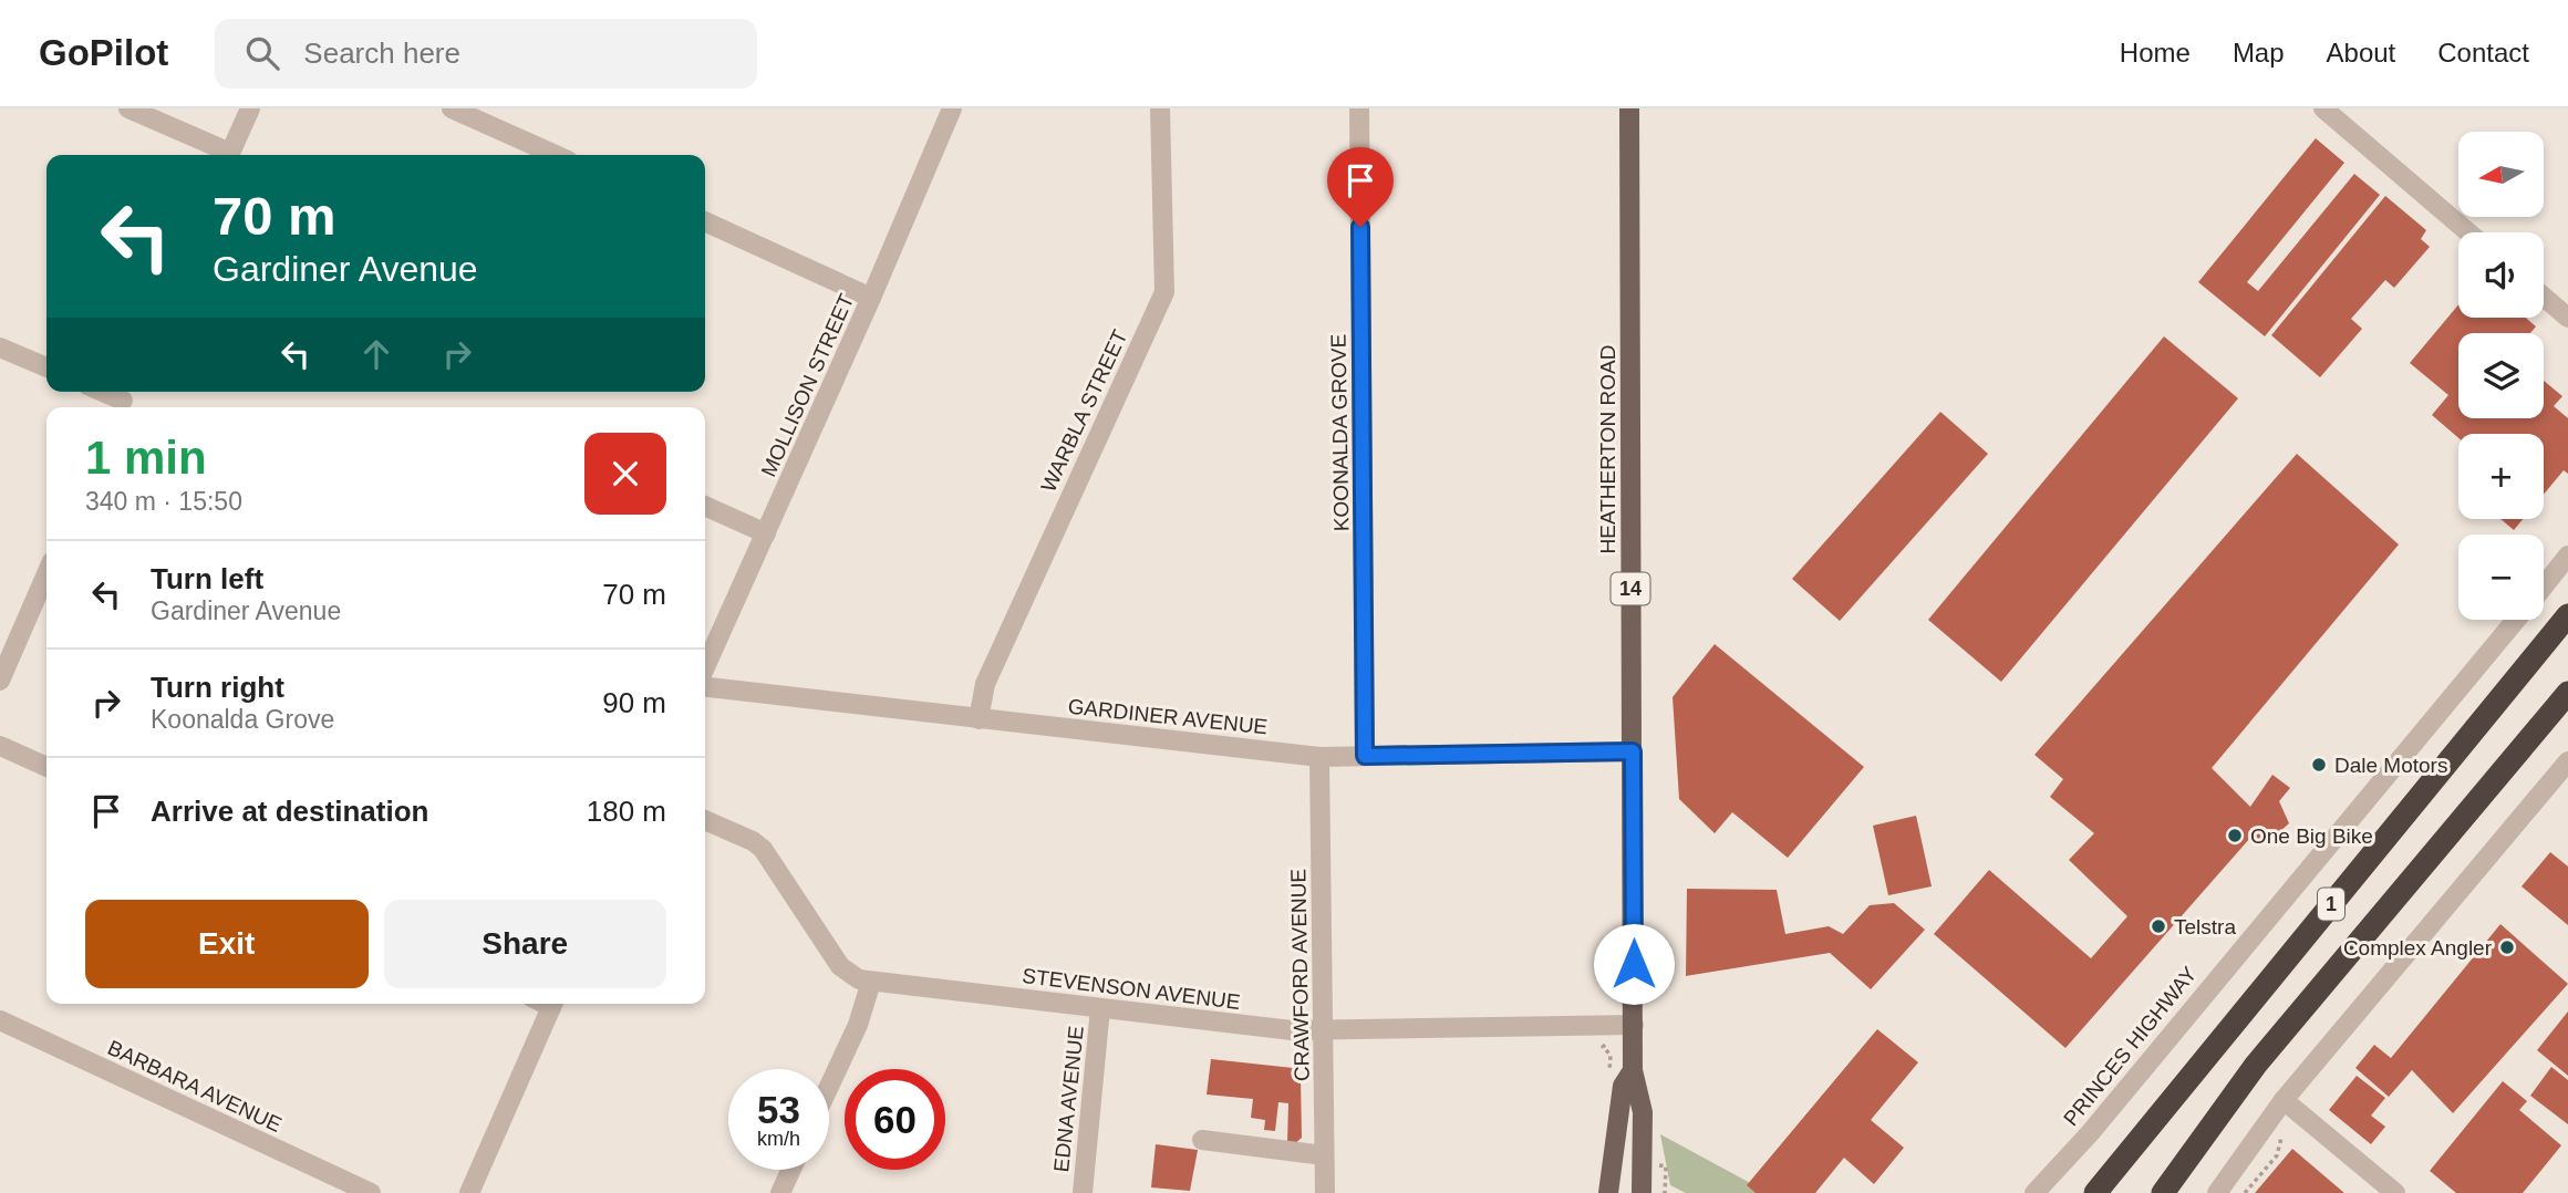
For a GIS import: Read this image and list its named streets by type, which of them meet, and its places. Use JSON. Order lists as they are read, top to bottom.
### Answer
{
  "streets": {
    "highway": ["1"],
    "main road": ["HEATHERTON ROAD", "14"],
    "street": [
      "MOLLISON STREET",
      "WARBLA STREET",
      "KOONALDA GROVE",
      "GARDINER AVENUE",
      "CRAWFORD AVENUE",
      "STEVENSON AVENUE",
      "PRINCES HIGHWAY",
      "BARBARA AVENUE",
      "EDNA AVENUE"
    ]
  },
  "crossings": [
    ["WARBLA STREET", "GARDINER AVENUE"],
    ["KOONALDA GROVE", "GARDINER AVENUE"],
    ["HEATHERTON ROAD", "GARDINER AVENUE"],
    ["HEATHERTON ROAD", "STEVENSON AVENUE"],
    ["GARDINER AVENUE", "CRAWFORD AVENUE"],
    ["CRAWFORD AVENUE", "STEVENSON AVENUE"],
    ["STEVENSON AVENUE", "EDNA AVENUE"]
  ],
  "places": [
    "Dale Motors",
    "One Big Bike",
    "Telstra",
    "Complex Angler"
  ],
  "north": "left",
  "page": {
    "header": "GoPilot",
    "search": "Search here",
    "nav": [
      "Home",
      "Map",
      "About",
      "Contact"
    ],
    "map_buttons": ["+", "−"],
    "turn": ["70 m", "Gardiner Avenue"],
    "heading": ["1 min", "340 m · 15:50"],
    "list": [
      {
        "name": "Turn left",
        "note": "Gardiner Avenue",
        "value": "70 m"
      },
      {
        "name": "Turn right",
        "note": "Koonalda Grove",
        "value": "90 m"
      },
      {
        "name": "Arrive at destination",
        "value": "180 m"
      }
    ],
    "buttons": ["Exit", "Share"],
    "speed": "53 km/h",
    "limit": "60"
  }
}
